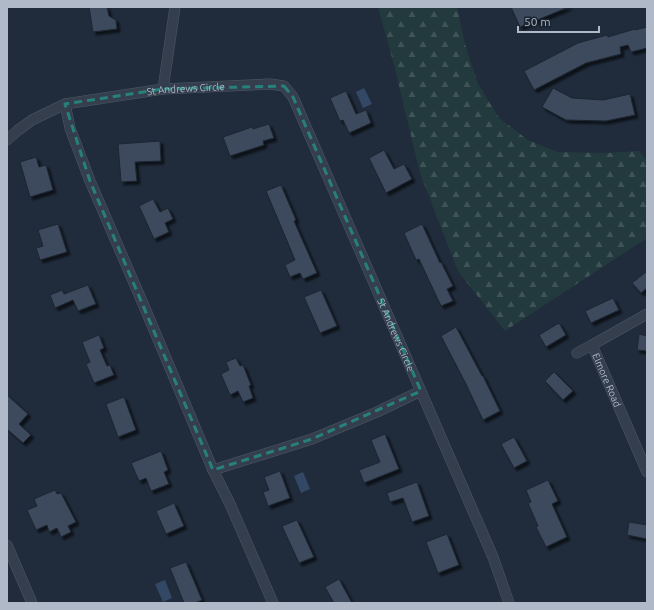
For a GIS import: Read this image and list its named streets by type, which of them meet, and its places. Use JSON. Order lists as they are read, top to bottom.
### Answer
{
  "streets": {
    "street": ["St Andrews Circle", "Elmore Road"]
  },
  "scale_bar": "50 m"
}
